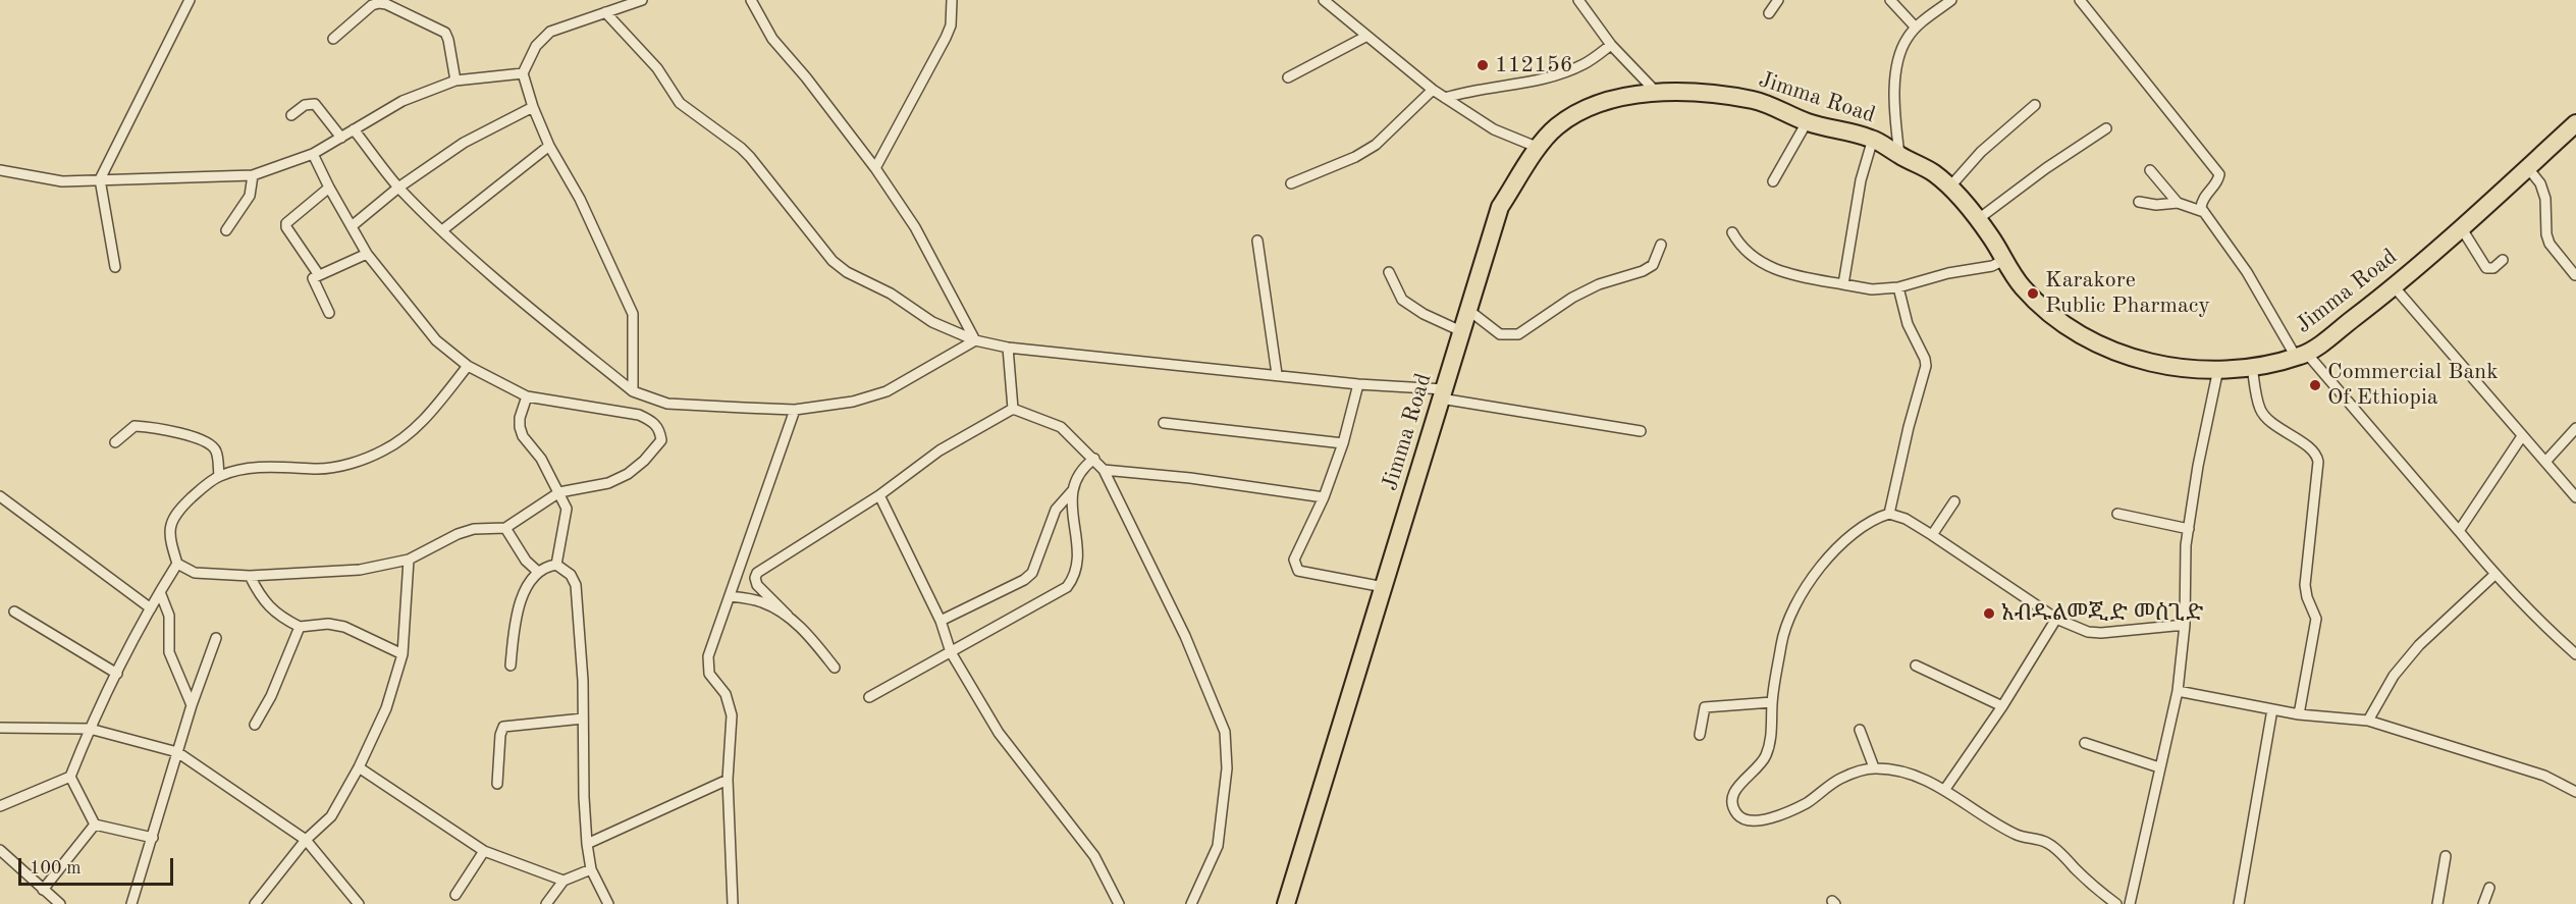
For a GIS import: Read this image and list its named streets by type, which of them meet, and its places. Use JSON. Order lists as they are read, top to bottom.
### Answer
{
  "streets": {
    "highway": ["Jimma Road"]
  },
  "places": [
    "112156",
    "Karakore Public Pharmacy",
    "Commercial Bank Of Ethiopia",
    "አብዱልመጂድ መስጊድ"
  ],
  "scale_bar": "100 m"
}
